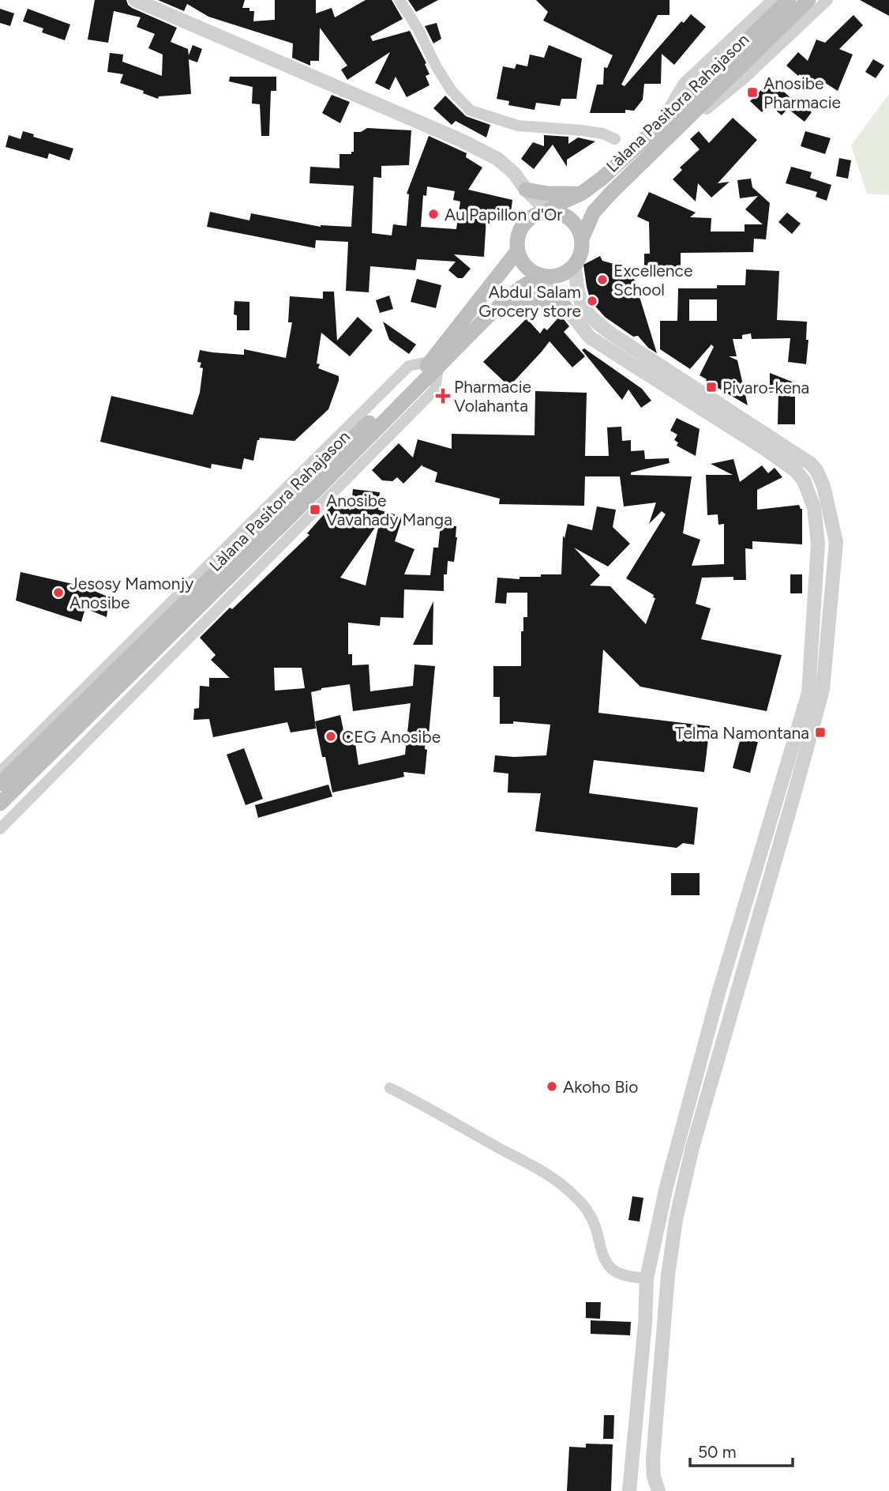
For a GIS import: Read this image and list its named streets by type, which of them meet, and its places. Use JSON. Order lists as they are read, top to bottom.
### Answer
{
  "streets": {
    "main road": ["Làlana Pasitora Rahajason"]
  },
  "places": {
    "transit": [
      "Anosibe Pharmacie",
      "Pivaro-kena",
      "Anosibe Vavahady Manga",
      "Telma Namontana"
    ],
    "other": [
      "Au Papillon d'Or",
      "Excellence School",
      "Abdul Salam Grocery store",
      "Jesosy Mamonjy Anosibe",
      "CEG Anosibe",
      "Akoho Bio"
    ],
    "health": ["Pharmacie Volahanta"]
  },
  "scale_bar": "50 m"
}
